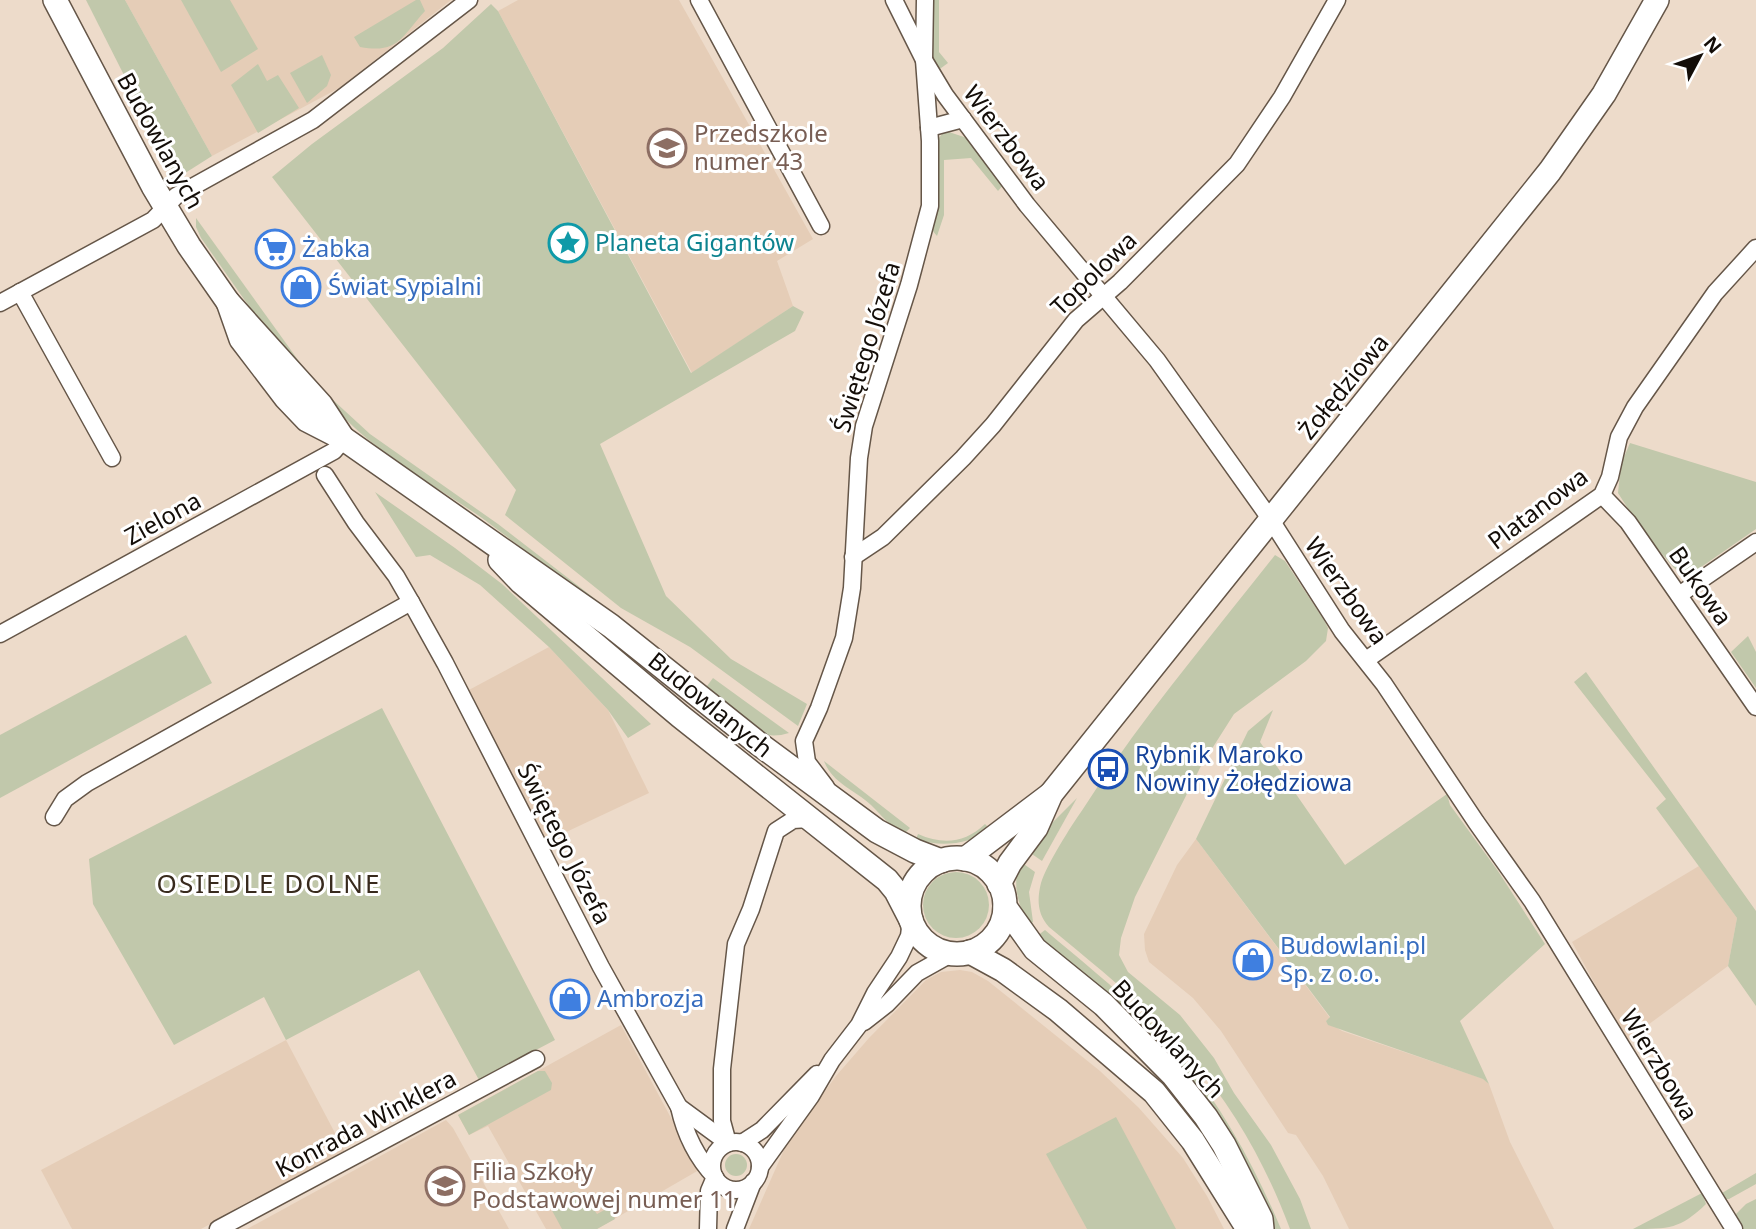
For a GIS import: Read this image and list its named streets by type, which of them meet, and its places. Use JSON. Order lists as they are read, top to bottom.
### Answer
{
  "streets": {
    "street": [
      "Wierzbowa",
      "Budowlanych",
      "Topolowa",
      "Świętego Józefa",
      "Żołędziowa",
      "Platanowa",
      "Zielona",
      "Bukowa",
      "Konrada Winklera"
    ]
  },
  "crossings": [
    ["Wierzbowa", "Topolowa"],
    ["Wierzbowa", "Świętego Józefa"],
    ["Wierzbowa", "Żołędziowa"],
    ["Wierzbowa", "Platanowa"],
    ["Budowlanych", "Żołędziowa"],
    ["Budowlanych", "Zielona"],
    ["Topolowa", "Świętego Józefa"],
    ["Platanowa", "Bukowa"]
  ],
  "districts": ["OSIEDLE DOLNE"],
  "places": {
    "school or university": ["Przedszkole numer 43", "Filia Szkoły Podstawowej numer 11"],
    "place": ["Planeta Gigantów"],
    "supermarket": ["Żabka"],
    "shop": ["Świat Sypialni", "Budowlani.pl Sp. z o.o.", "Ambrozja"],
    "bus stop": ["Rybnik Maroko Nowiny Żołędziowa"]
  },
  "north": "top right"
}
